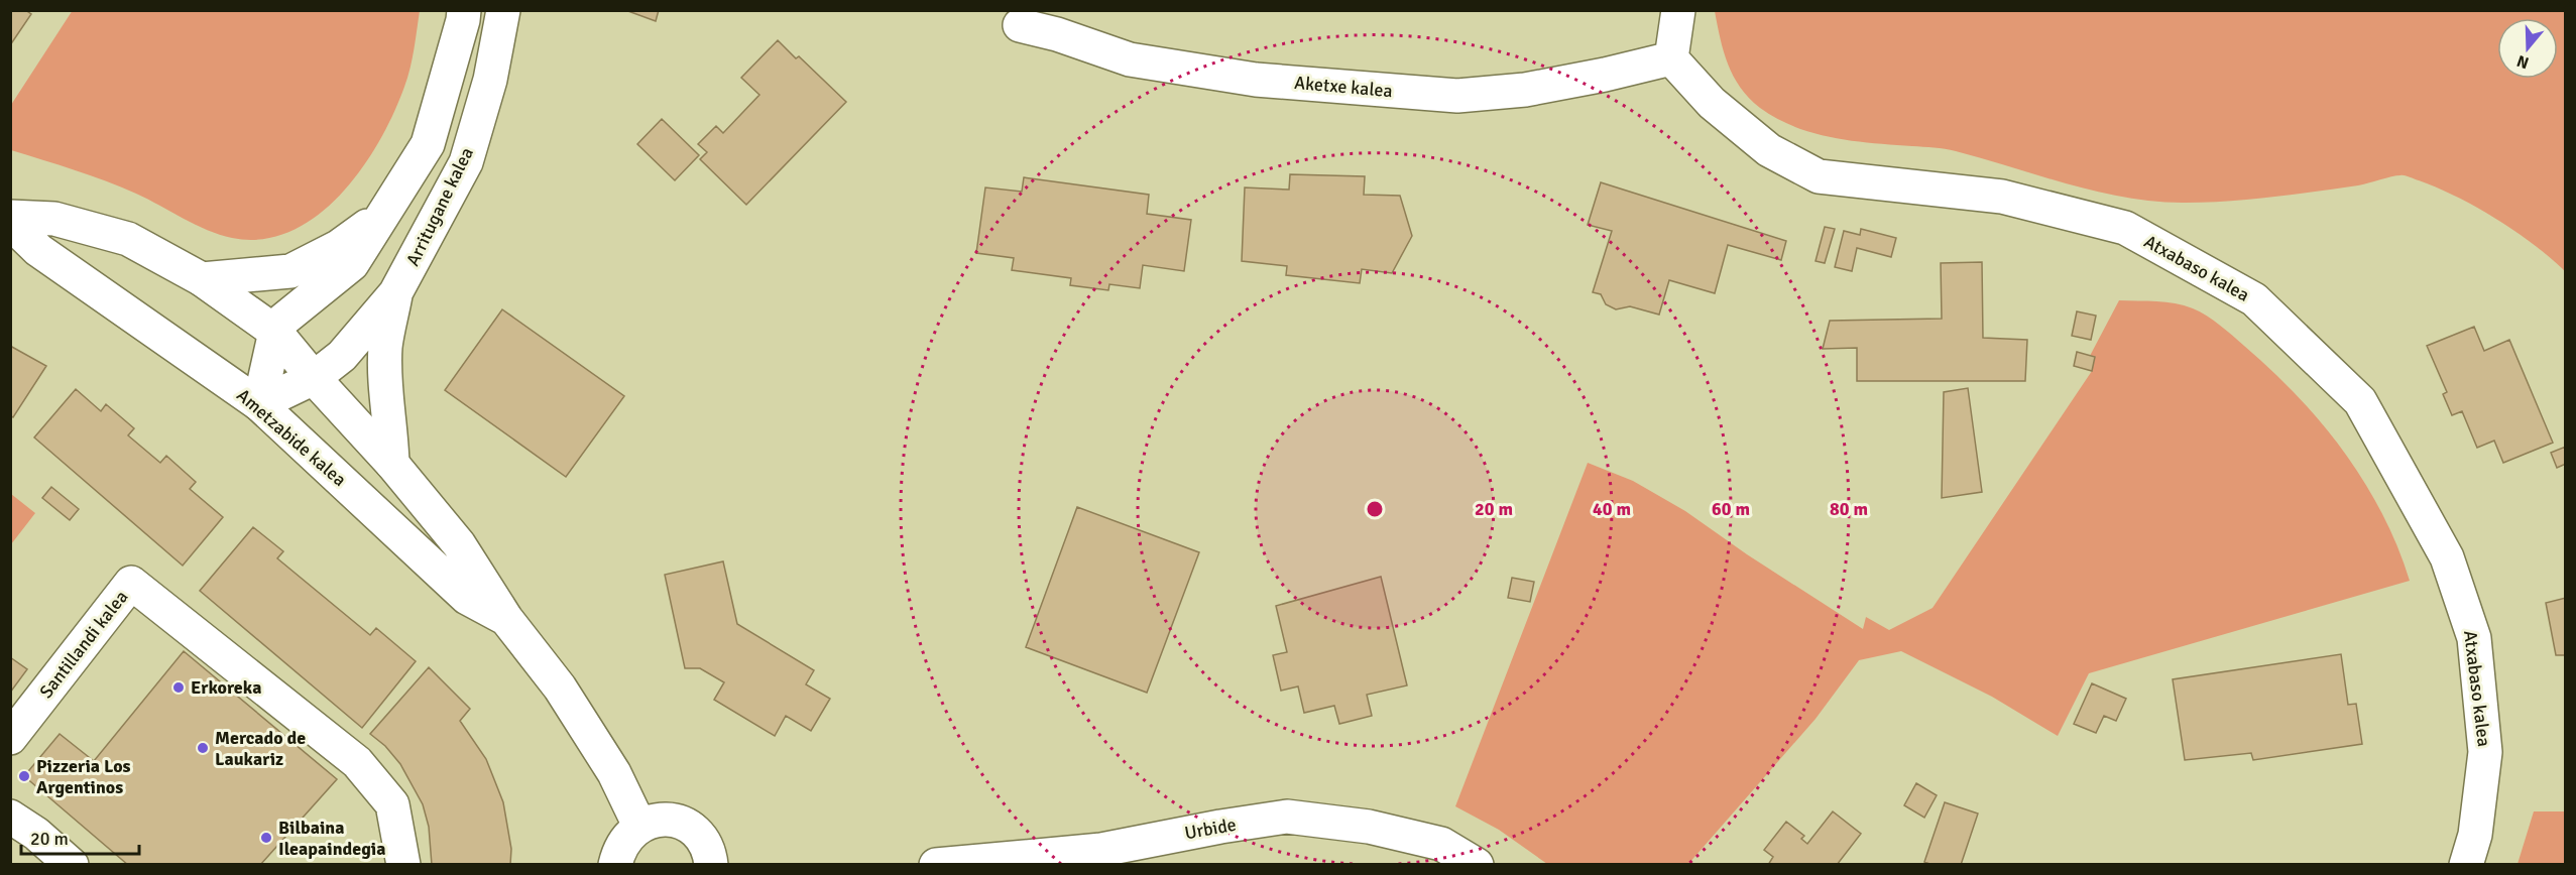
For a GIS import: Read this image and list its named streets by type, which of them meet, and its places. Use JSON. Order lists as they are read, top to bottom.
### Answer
{
  "streets": {
    "street": [
      "Aketxe kalea",
      "Arritugane kalea",
      "Atxabaso kalea",
      "Ametzabide kalea",
      "Santillandi kalea",
      "Urbide"
    ]
  },
  "crossings": [
    ["Aketxe kalea", "Atxabaso kalea"]
  ],
  "places": [
    "Erkoreka",
    "Mercado de Laukariz",
    "Pizzeria Los Argentinos",
    "Bilbaina Ileapaindegia"
  ],
  "scale_bar": "20 m",
  "north": "bottom",
  "rings": [
    "20 m",
    "40 m",
    "60 m",
    "80 m"
  ]
}
